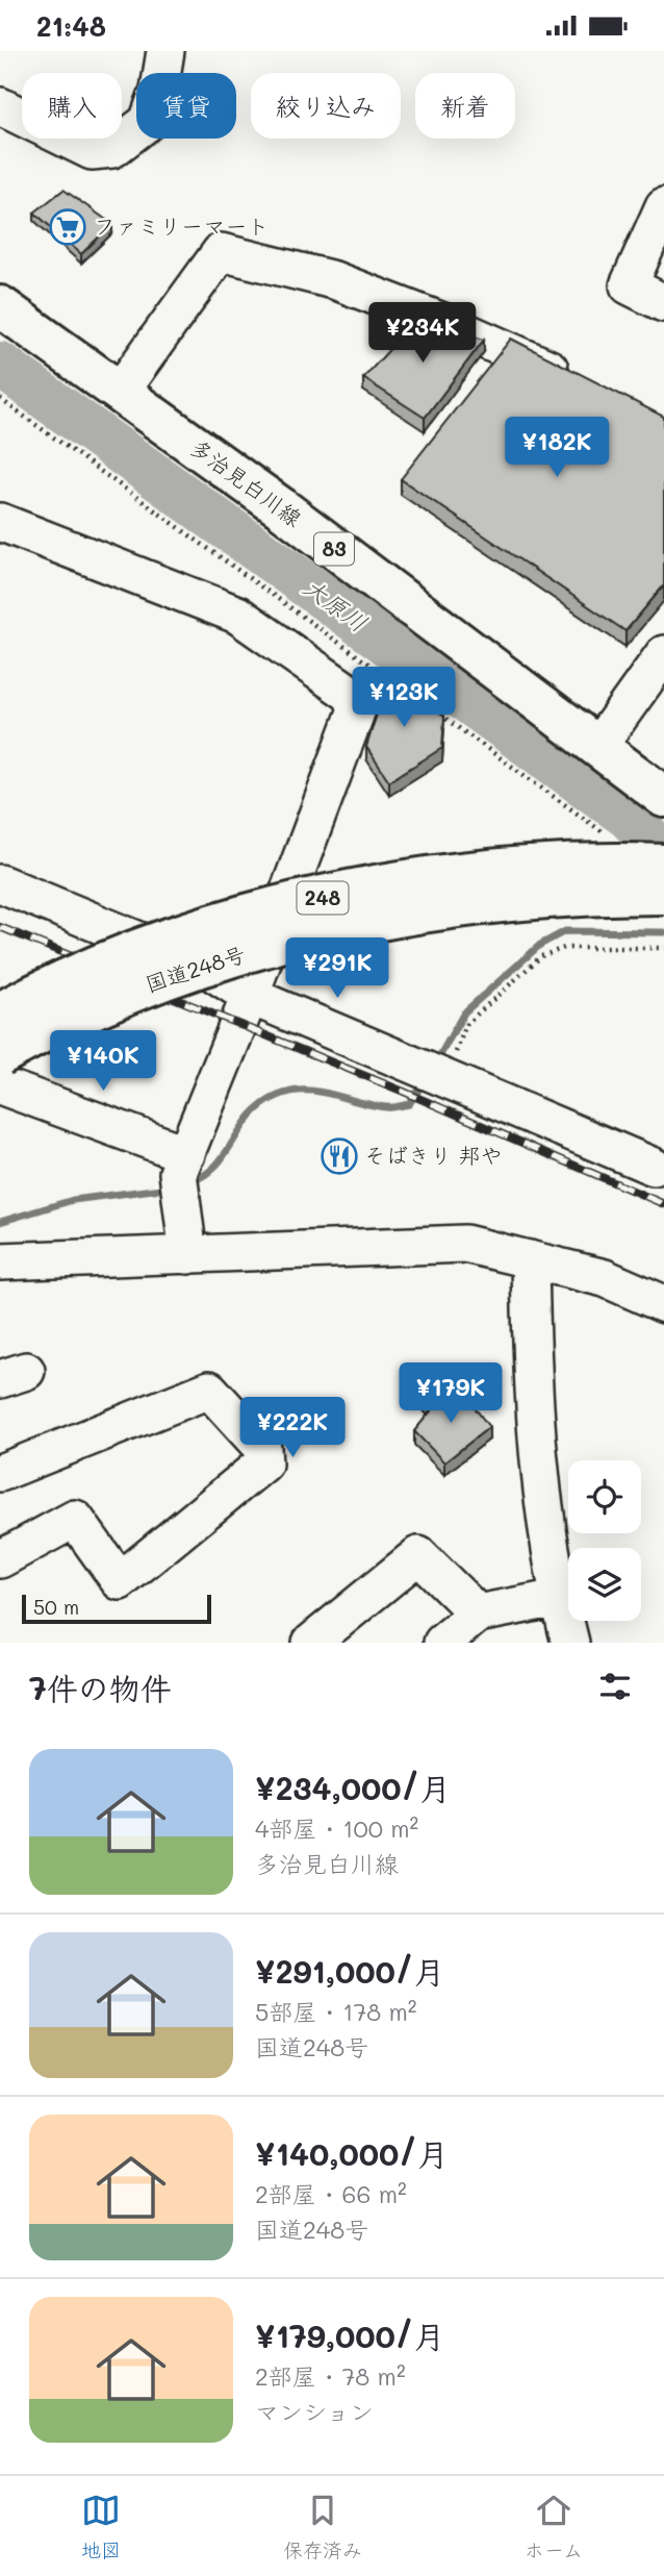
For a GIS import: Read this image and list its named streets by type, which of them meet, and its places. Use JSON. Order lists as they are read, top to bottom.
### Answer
{
  "streets": {
    "main road": [
      "多治見白川線",
      "83",
      "248",
      "国道248号"
    ]
  },
  "water": ["大原川"],
  "places": {
    "supermarket": ["ファミリーマート"],
    "restaurant": ["そばきり 邦や"]
  },
  "scale_bar": "50 m",
  "page": {
    "status": "21:48",
    "chip": [
      "購入",
      "賃貸",
      "絞り込み",
      "新着"
    ],
    "price": [
      "¥234K",
      "¥182K",
      "¥123K",
      "¥291K",
      "¥140K",
      "¥179K",
      "¥222K"
    ],
    "scale": "50 m",
    "heading": "7件の物件",
    "list": [
      {
        "name": "¥234,000/月",
        "note": "4部屋 · 100 m² · 多治見白川線"
      },
      {
        "name": "¥291,000/月",
        "note": "5部屋 · 178 m² · 国道248号"
      },
      {
        "name": "¥140,000/月",
        "note": "2部屋 · 66 m² · 国道248号"
      },
      {
        "name": "¥179,000/月",
        "note": "2部屋 · 78 m² · マンション"
      }
    ],
    "tabs": ["地図", "保存済み", "ホーム"]
  }
}
